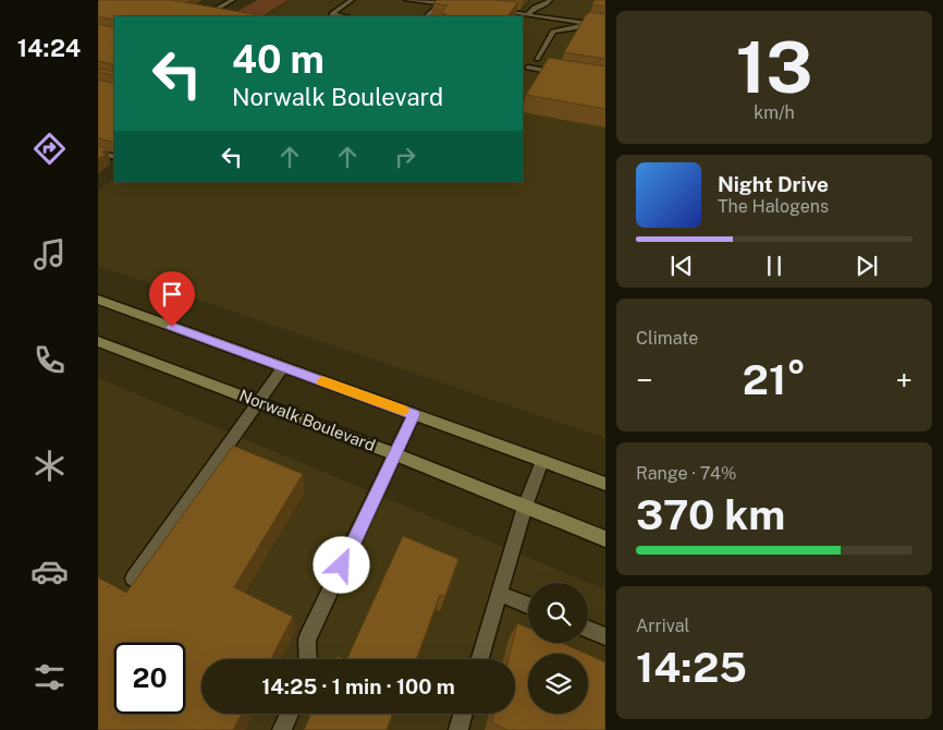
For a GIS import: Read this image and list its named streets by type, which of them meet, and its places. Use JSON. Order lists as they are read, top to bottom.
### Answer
{
  "streets": {
    "main road": ["Norwalk Boulevard"]
  },
  "page": {
    "tabs": "14:24",
    "tile": [
      ["13", "km/h"],
      "Climate",
      ["Range · 74%", "370 km"],
      ["Arrival", "14:25"]
    ],
    "turn": ["40 m", "Norwalk Boulevard"],
    "song": ["Night Drive", "The Halogens"],
    "heat": ["−", "21°", "+"],
    "limit": "20",
    "trip": "14:25 · 1 min · 100 m"
  }
}
